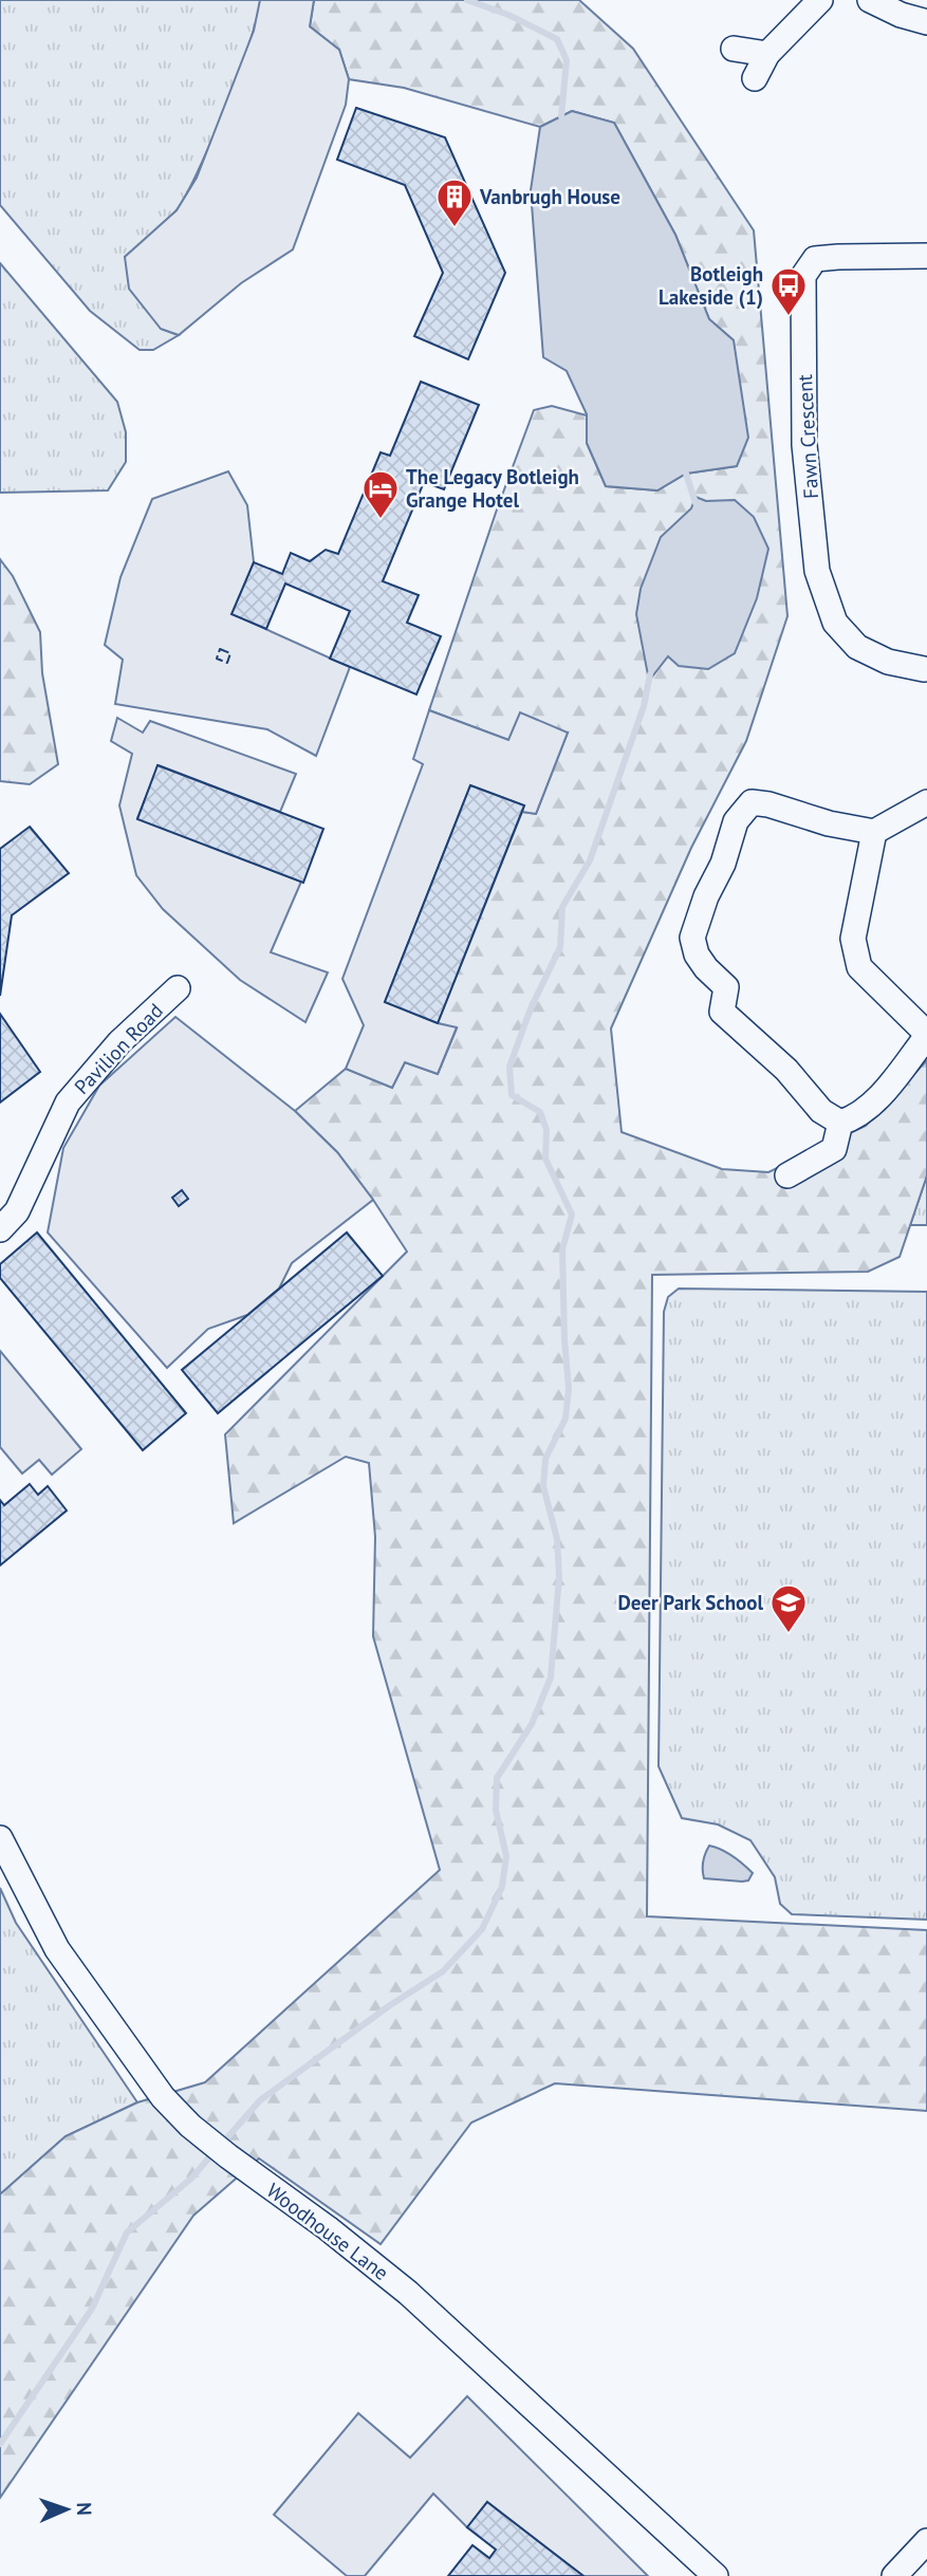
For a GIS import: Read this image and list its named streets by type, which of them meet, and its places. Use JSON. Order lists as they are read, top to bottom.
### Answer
{
  "streets": {
    "street": ["Fawn Crescent", "Pavilion Road", "Woodhouse Lane"]
  },
  "places": {
    "building": ["Vanbrugh House"],
    "bus stop": ["Botleigh Lakeside (1)"],
    "hotel": ["The Legacy Botleigh Grange Hotel"],
    "school or university": ["Deer Park School"]
  },
  "north": "right"
}
